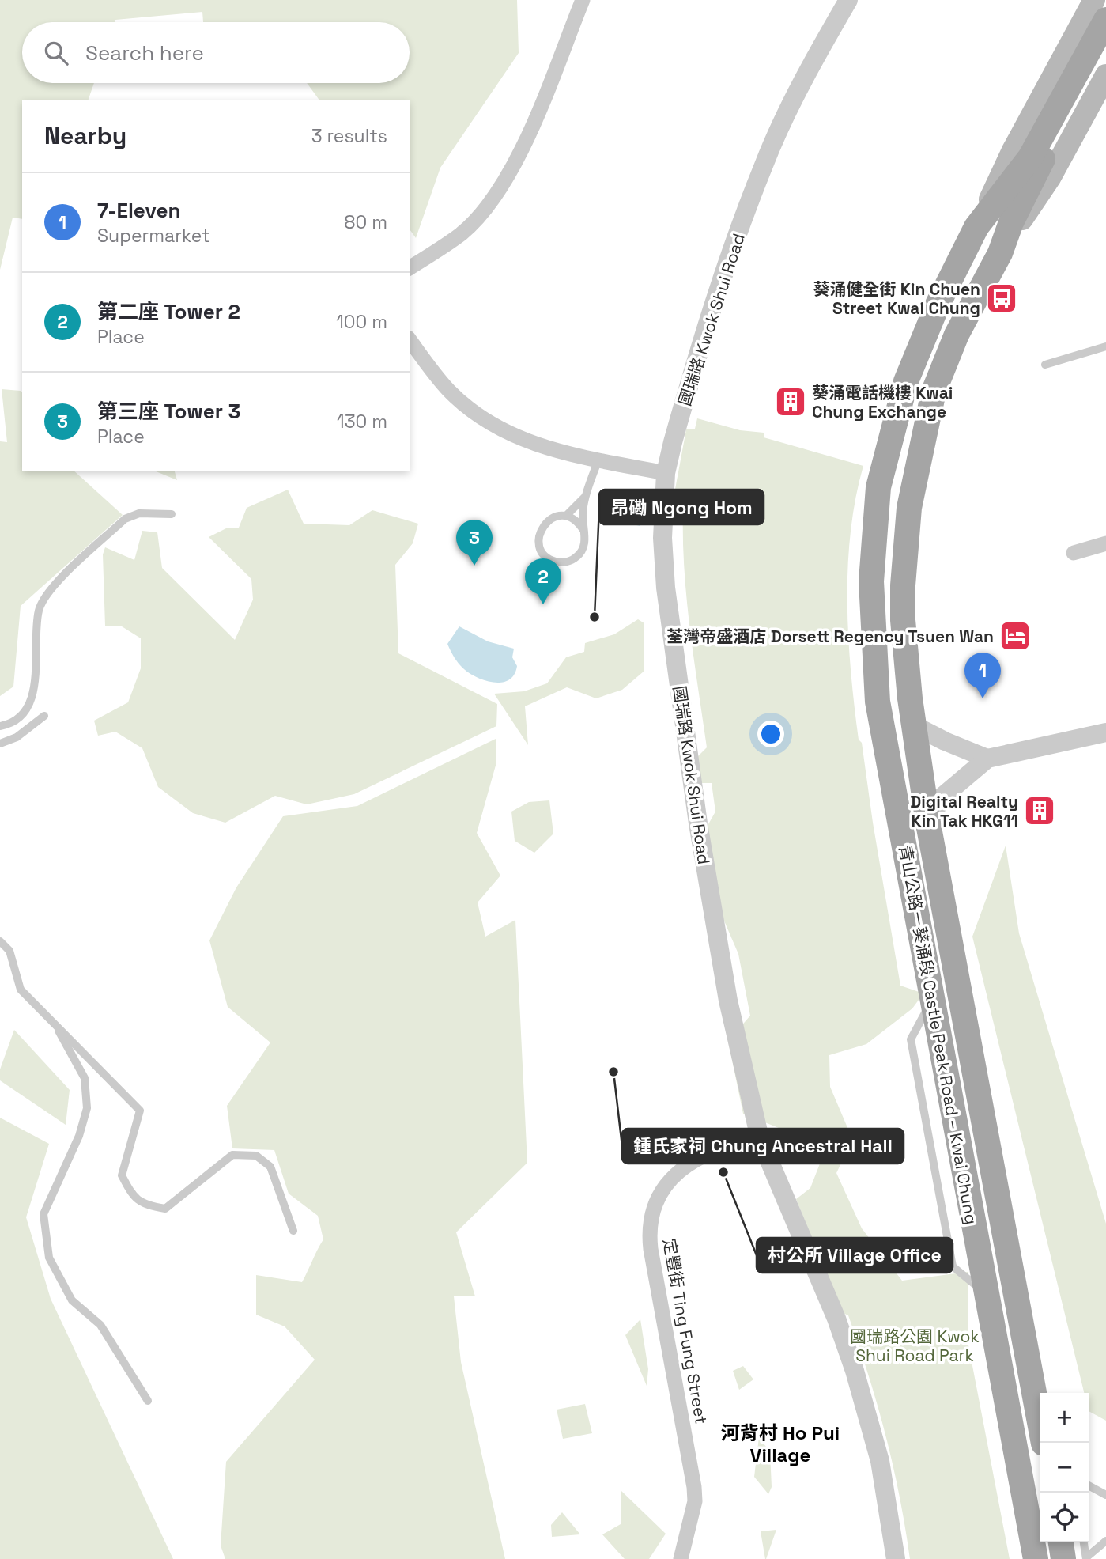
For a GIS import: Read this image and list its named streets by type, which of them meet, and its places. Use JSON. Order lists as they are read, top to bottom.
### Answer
{
  "streets": {
    "main road": ["青山公路－葵涌段 Castle Peak Road – Kwai Chung"],
    "street": ["國瑞路 Kwok Shui Road", "定豐街 Ting Fung Street"]
  },
  "crossings": [
    ["國瑞路 Kwok Shui Road", "定豐街 Ting Fung Street"]
  ],
  "districts": ["河背村 Ho Pui Village"],
  "parks": ["國瑞路公園 Kwok Shui Road Park"],
  "places": {
    "bus stop": ["葵涌健全街 Kin Chuen Street Kwai Chung"],
    "building": ["葵涌電話機樓 Kwai Chung Exchange", "Digital Realty Kin Tak HKG11"],
    "other": ["昂磡 Ngong Hom", "鍾氏家祠 Chung Ancestral Hall", "村公所 Village Office"],
    "hotel": ["荃灣帝盛酒店 Dorsett Regency Tsuen Wan"]
  },
  "page": {
    "search": "Search here",
    "heading": ["Nearby", "3 results"],
    "list": [
      {
        "mark": "1",
        "name": "7-Eleven",
        "note": "Supermarket",
        "value": "80 m"
      },
      {
        "mark": "2",
        "name": "第二座 Tower 2",
        "note": "Place",
        "value": "100 m"
      },
      {
        "mark": "3",
        "name": "第三座 Tower 3",
        "note": "Place",
        "value": "130 m"
      }
    ],
    "pins": ["3", "2", "1"],
    "map_buttons": ["+", "−"]
  }
}
